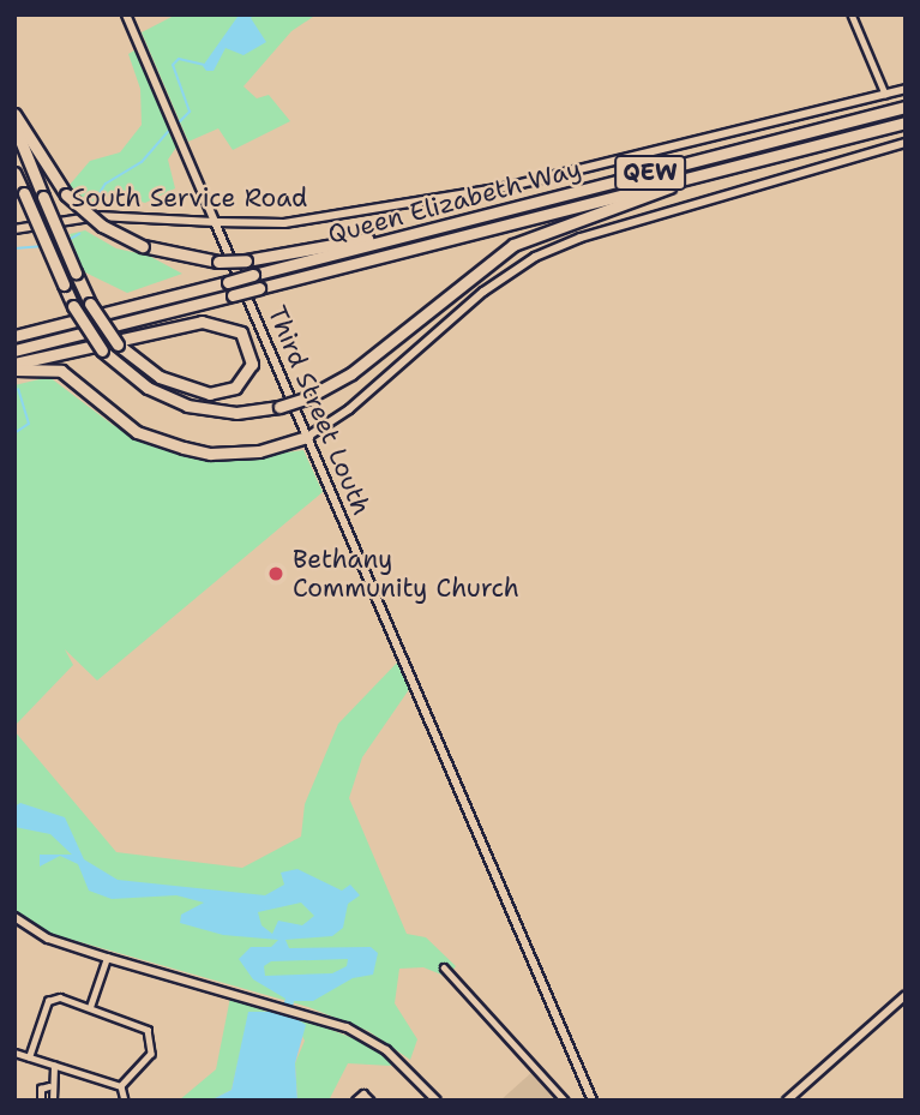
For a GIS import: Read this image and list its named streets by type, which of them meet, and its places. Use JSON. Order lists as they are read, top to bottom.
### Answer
{
  "streets": {
    "highway": ["QEW", "Queen Elizabeth Way"],
    "main road": ["South Service Road", "Third Street Louth"]
  },
  "crossings": [
    ["South Service Road", "Third Street Louth"]
  ],
  "places": ["Bethany Community Church"]
}
